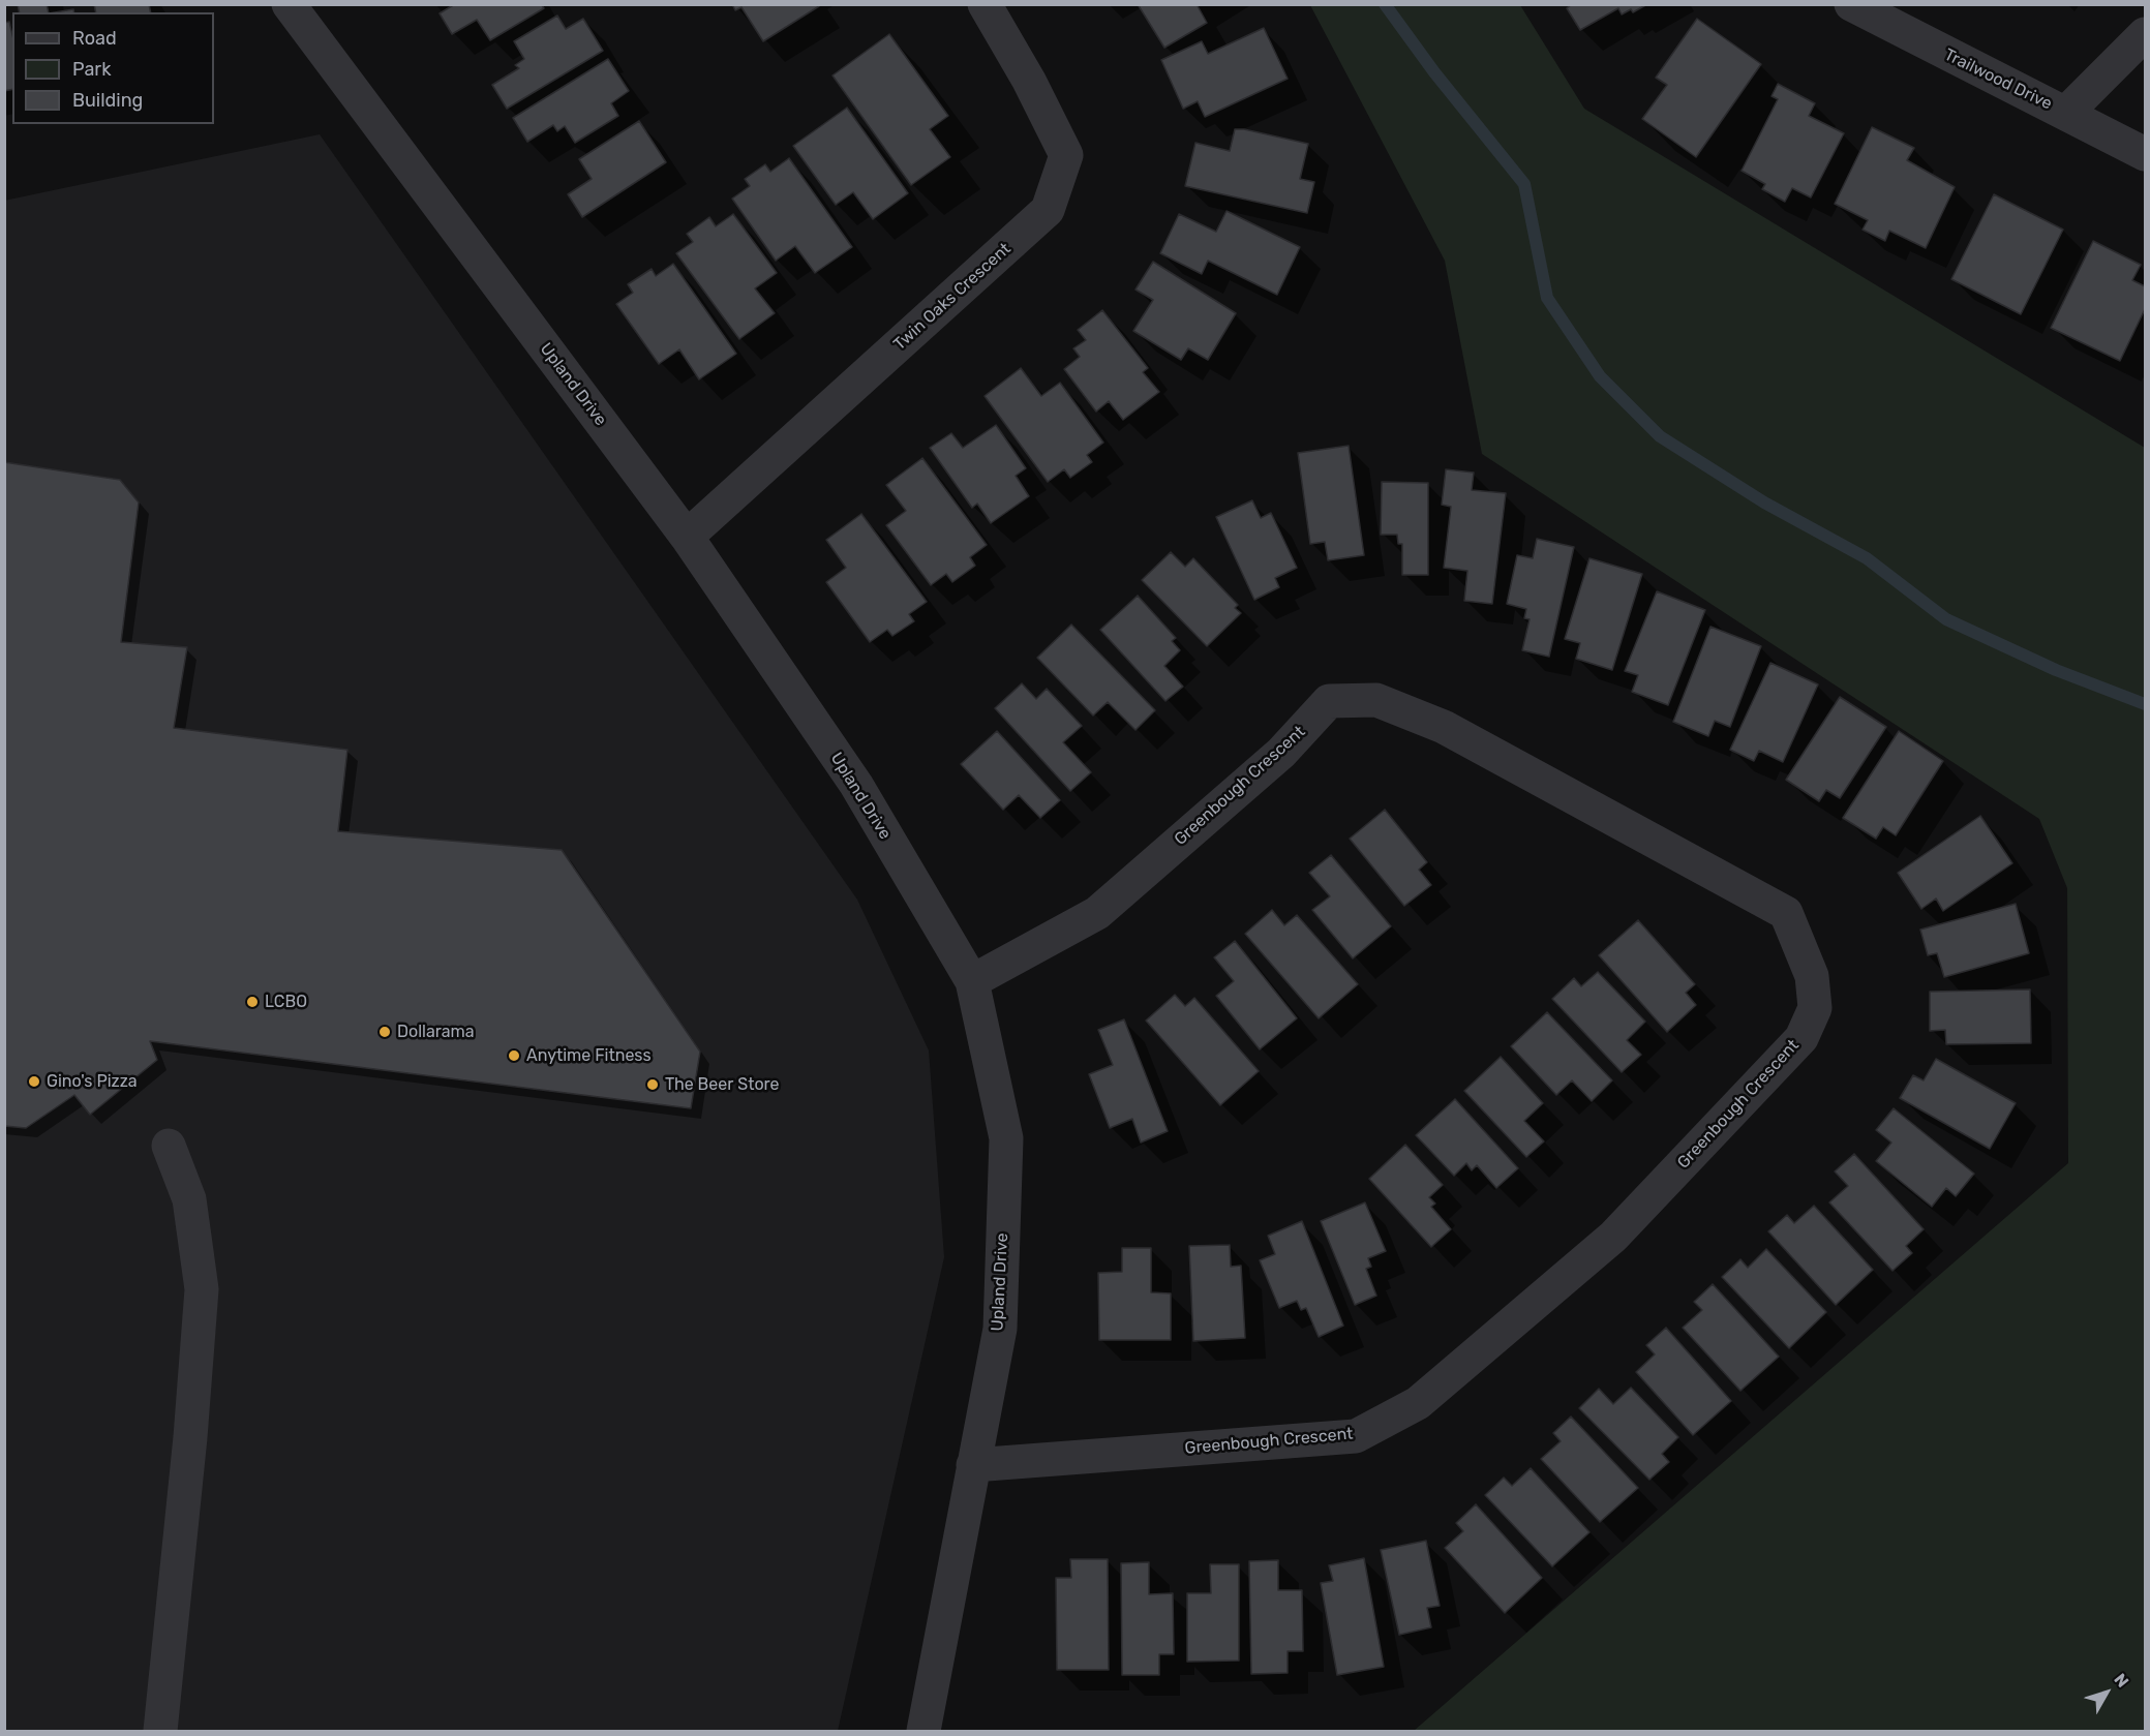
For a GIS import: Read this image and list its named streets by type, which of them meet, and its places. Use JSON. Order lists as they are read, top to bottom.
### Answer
{
  "streets": {
    "street": [
      "Trailwood Drive",
      "Twin Oaks Crescent",
      "Upland Drive",
      "Greenbough Crescent"
    ]
  },
  "crossings": [
    ["Twin Oaks Crescent", "Upland Drive"],
    ["Upland Drive", "Greenbough Crescent"]
  ],
  "places": [
    "LCBO",
    "Dollarama",
    "Anytime Fitness",
    "Gino's Pizza",
    "The Beer Store"
  ],
  "legend": ["Road", "Park", "Building"],
  "north": "top right"
}
